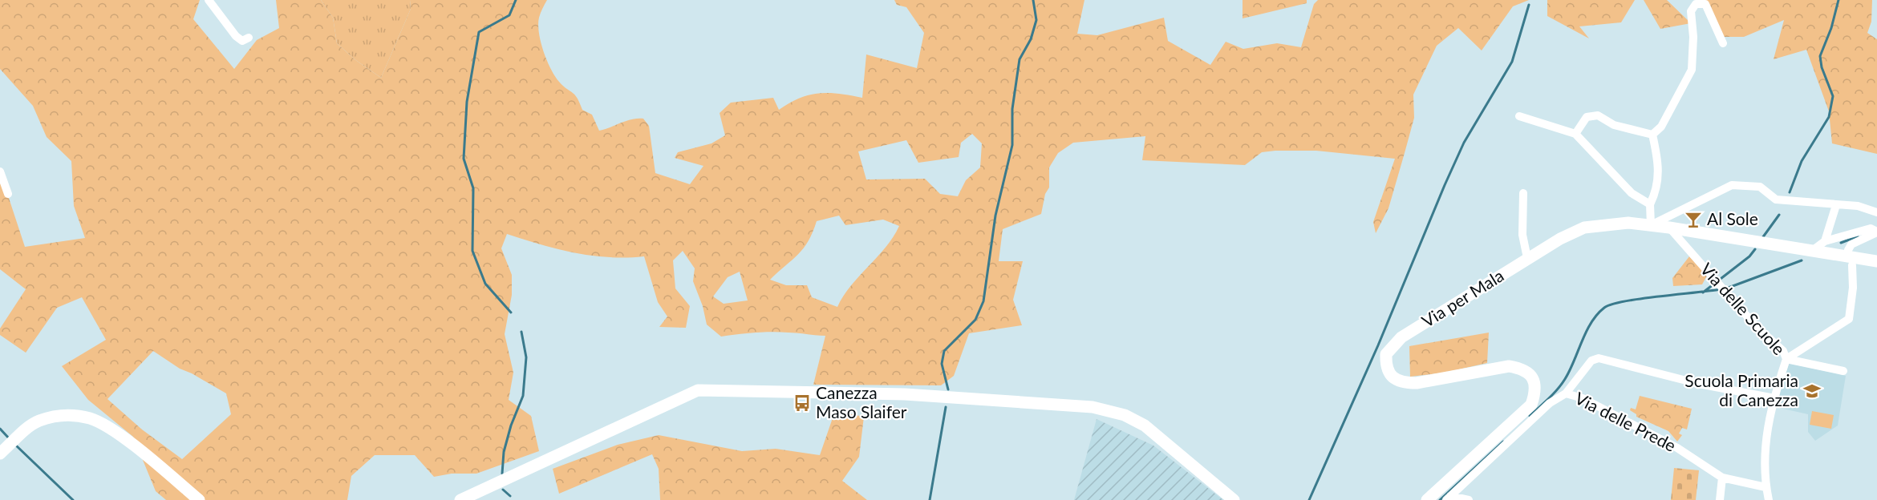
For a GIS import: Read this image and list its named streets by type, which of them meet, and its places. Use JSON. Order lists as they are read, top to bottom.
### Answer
{
  "streets": {
    "main road": ["Via per Mala"],
    "street": ["Via delle Scuole", "Via delle Prede"]
  },
  "crossings": [
    ["Via per Mala", "Via delle Scuole"]
  ],
  "places": {
    "bar": ["Al Sole"],
    "school or university": ["Scuola Primaria di Canezza"],
    "bus stop": ["Canezza Maso Slaifer"]
  }
}
